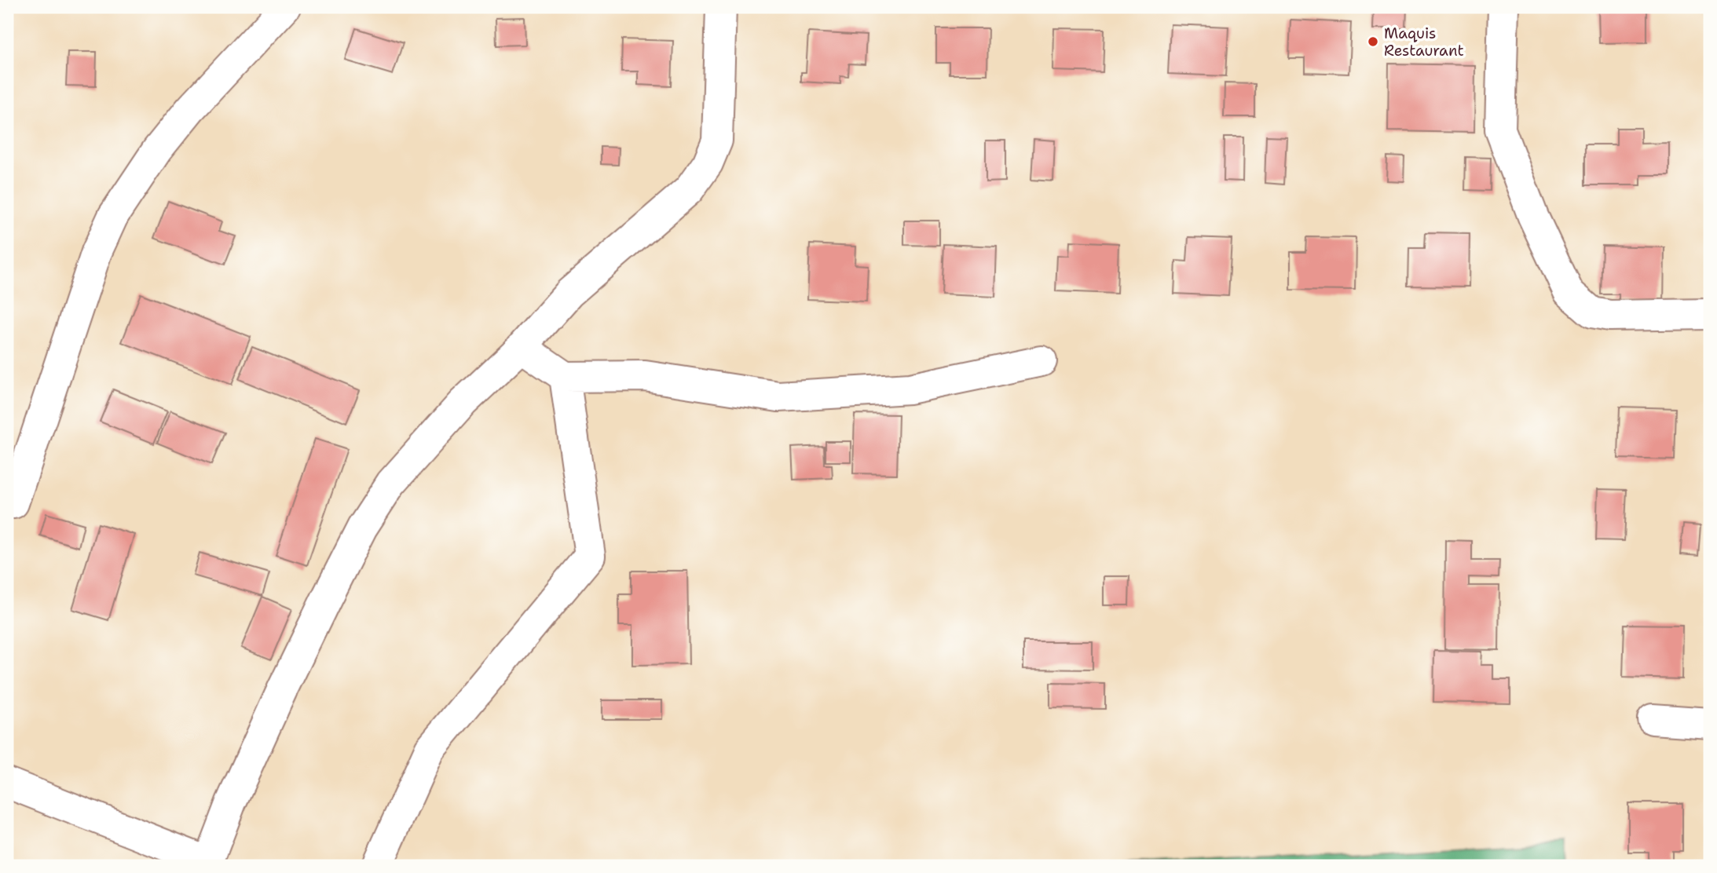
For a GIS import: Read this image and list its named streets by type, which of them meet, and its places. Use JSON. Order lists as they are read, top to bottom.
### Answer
{
  "places": ["Maquis Restaurant"]
}
